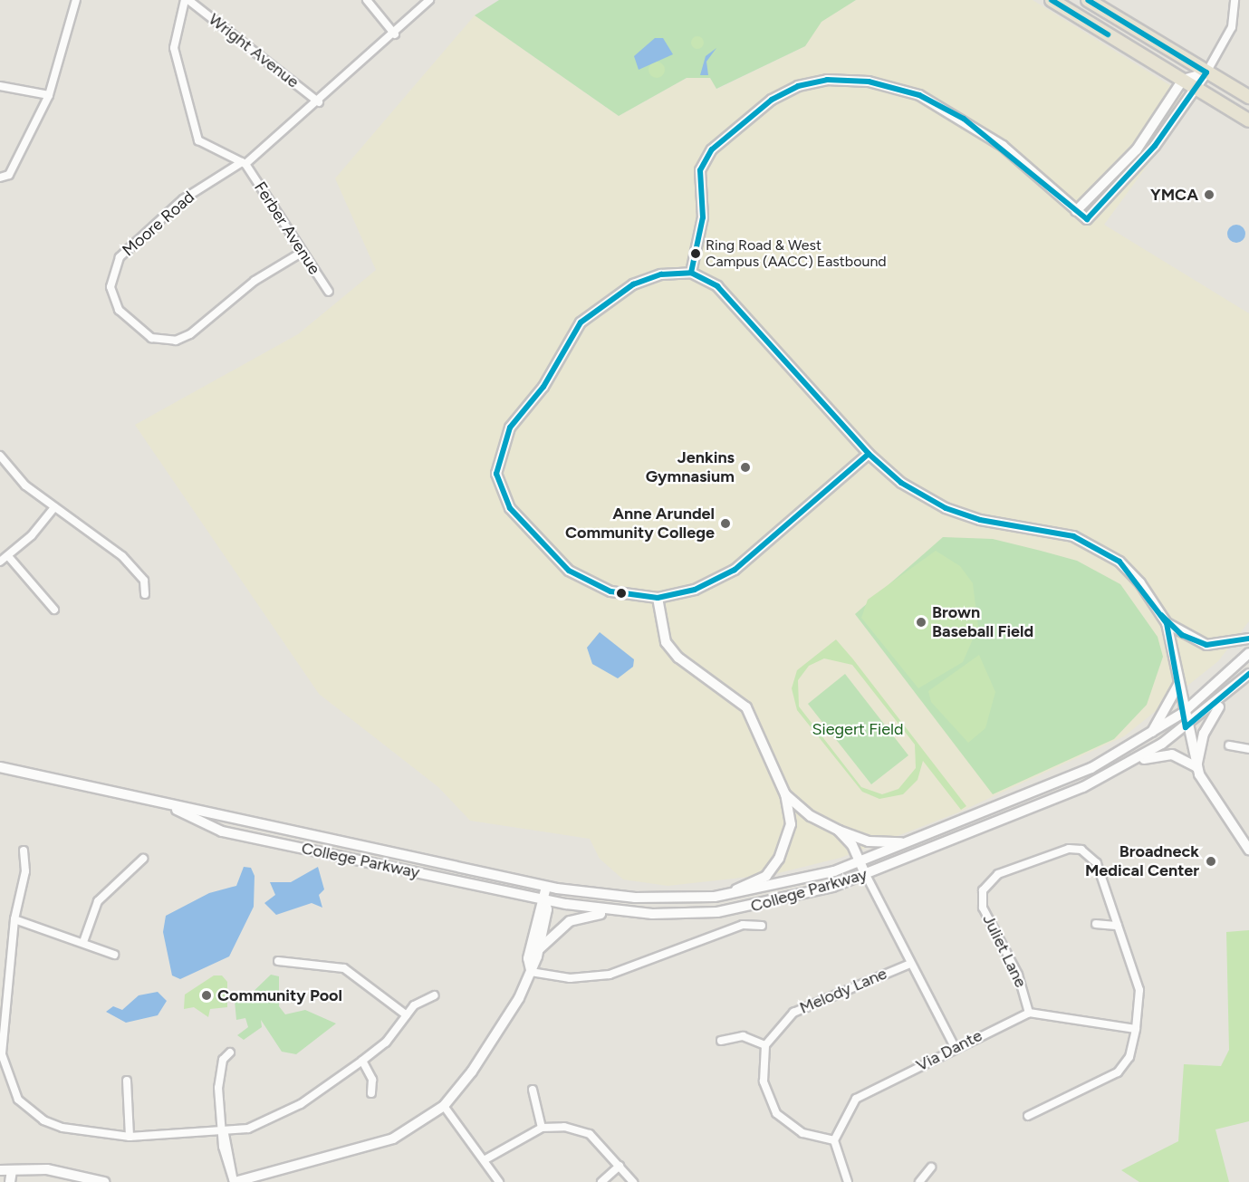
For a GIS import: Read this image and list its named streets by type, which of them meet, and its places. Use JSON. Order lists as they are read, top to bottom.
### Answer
{
  "streets": {
    "street": [
      "Wright Avenue",
      "Moore Road",
      "Ferber Avenue",
      "College Parkway",
      "Juliet Lane",
      "Melody Lane",
      "Via Dante"
    ]
  },
  "crossings": [
    ["Wright Avenue", "Moore Road"],
    ["Moore Road", "Ferber Avenue"],
    ["Juliet Lane", "Via Dante"]
  ],
  "parks": ["Siegert Field"],
  "places": [
    "YMCA",
    "Ring Road & West Campus (AACC) Eastbound",
    "Jenkins Gymnasium",
    "Anne Arundel Community College",
    "Brown Baseball Field",
    "Broadneck Medical Center",
    "Community Pool"
  ]
}
